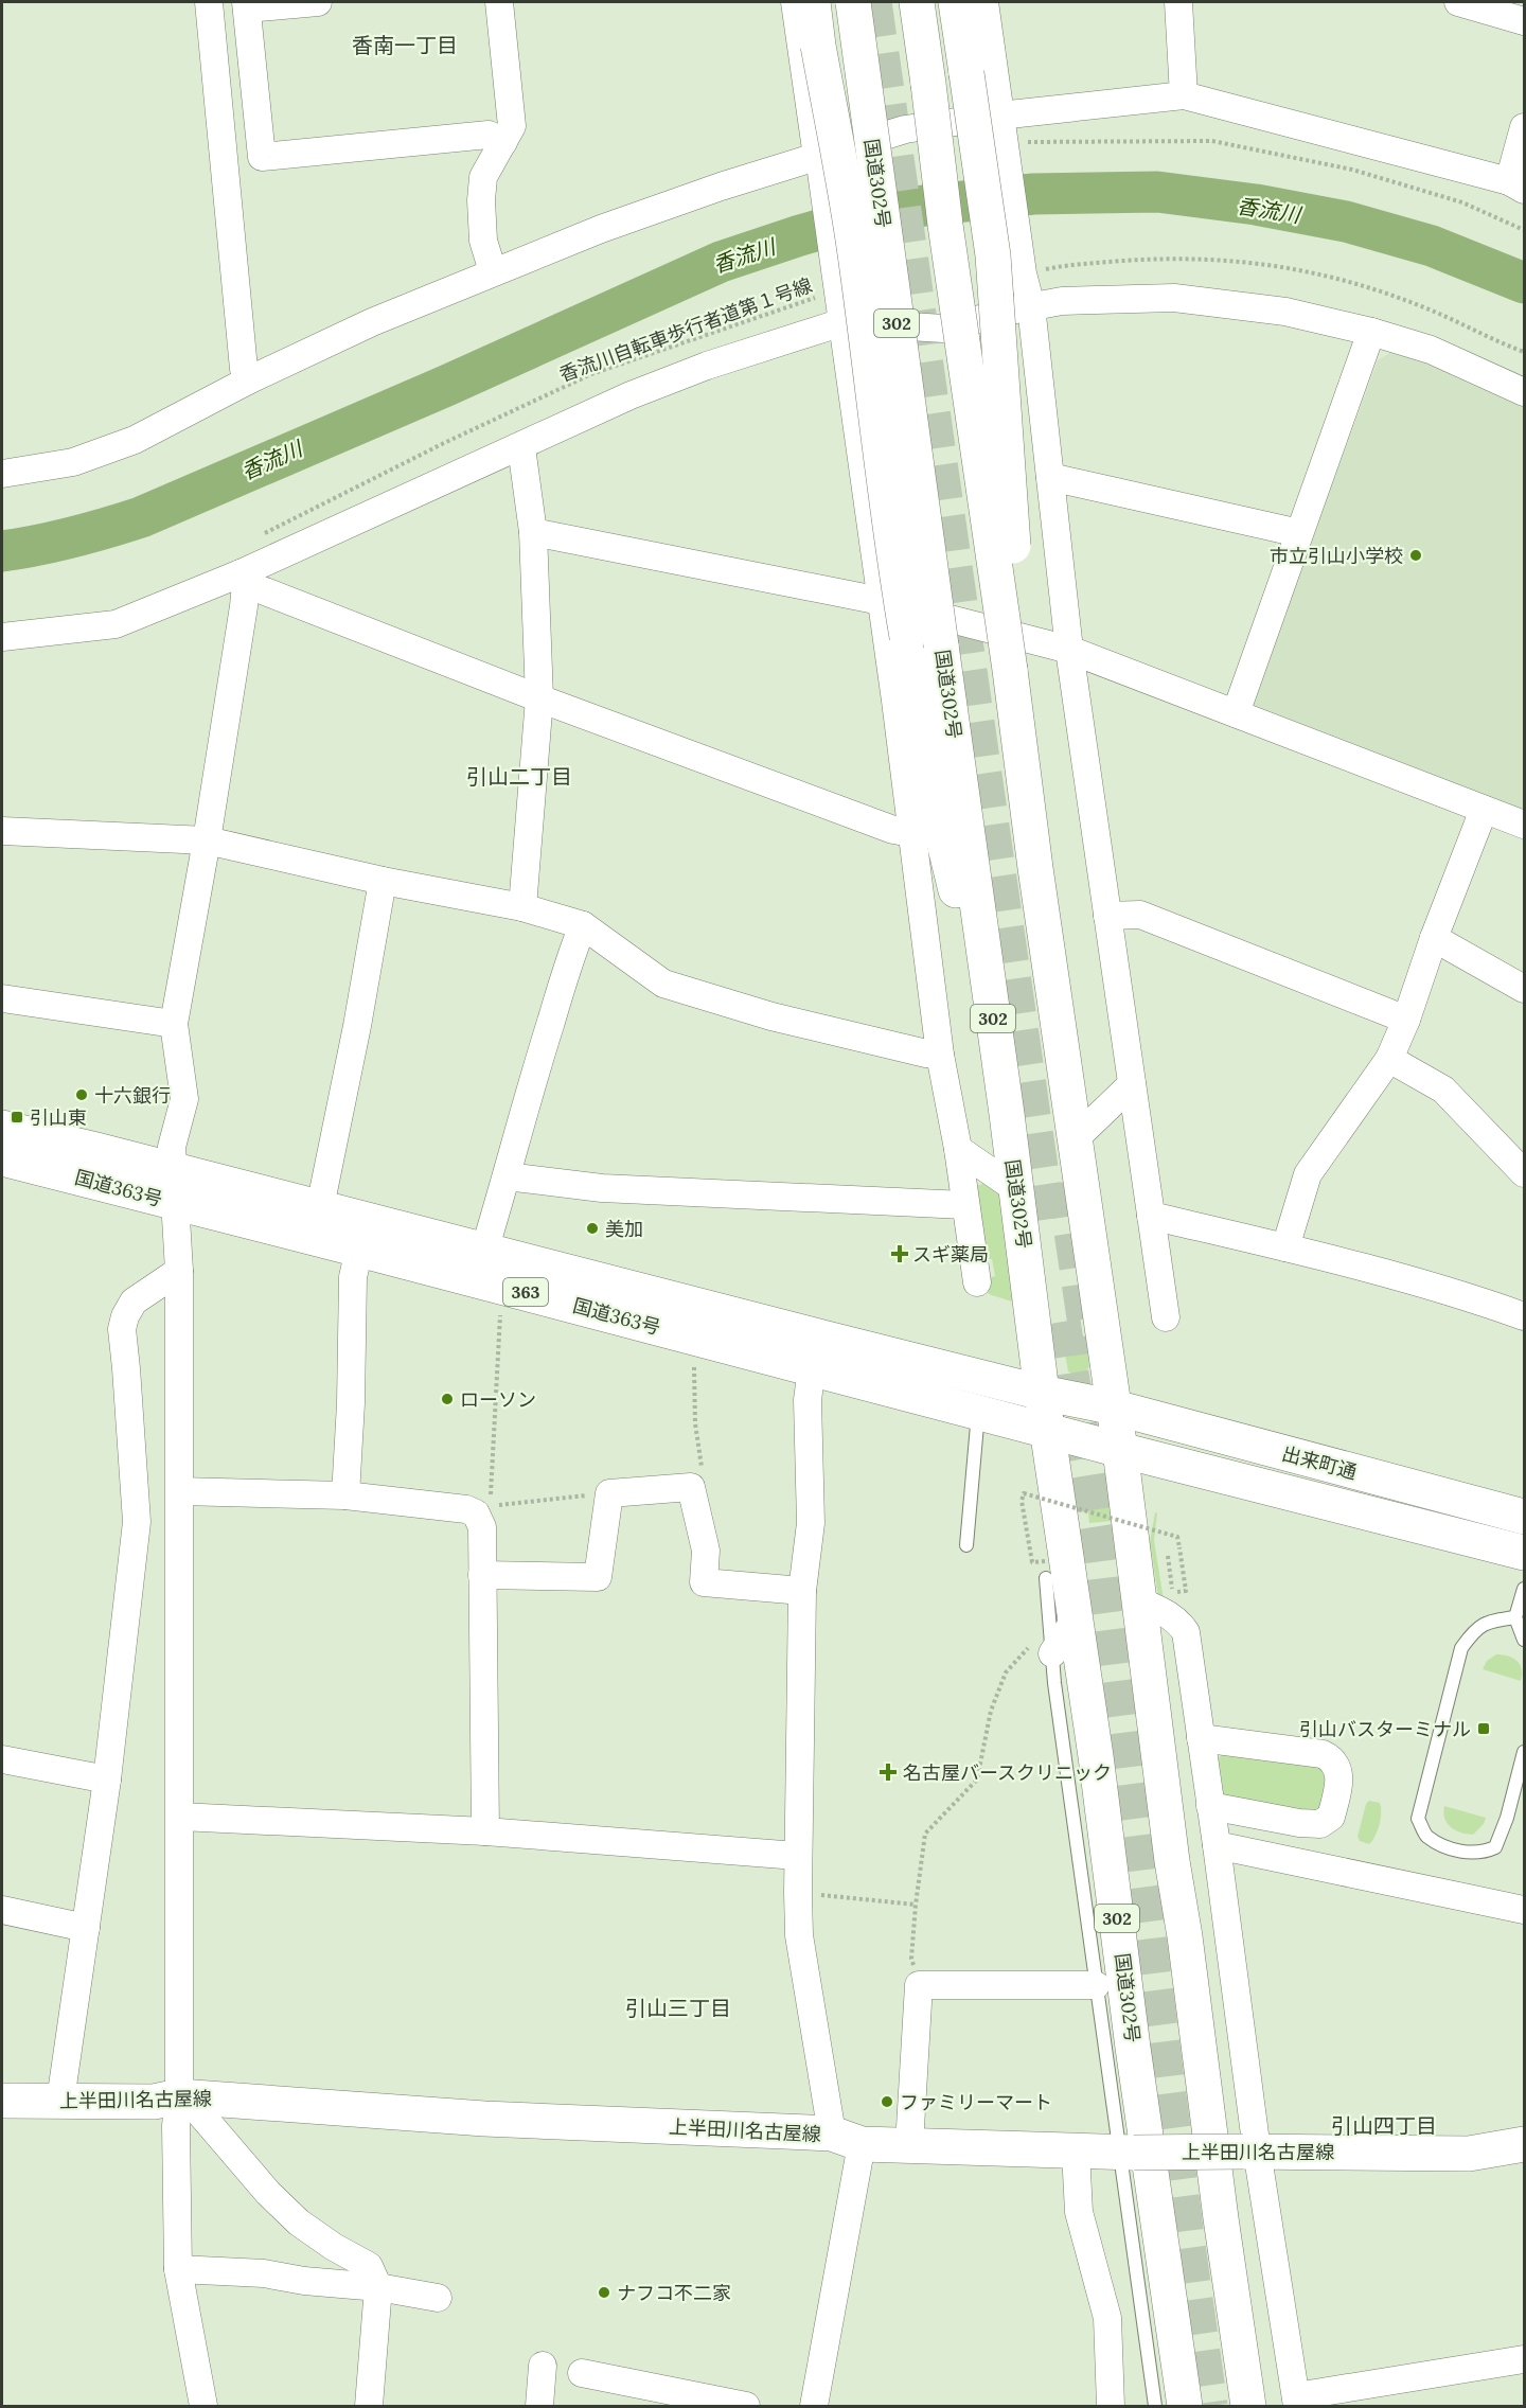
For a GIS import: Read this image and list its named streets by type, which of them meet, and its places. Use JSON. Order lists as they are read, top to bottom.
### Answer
{
  "streets": {
    "main road": [
      "国道302号",
      "302",
      "国道363号",
      "363",
      "出来町通",
      "上半田川名古屋線"
    ],
    "path": ["香流川自転車歩行者道第１号線"]
  },
  "crossings": [
    ["国道302号", "国道363号"],
    ["国道363号", "出来町通"]
  ],
  "districts": [
    "香南一丁目",
    "引山二丁目",
    "引山三丁目",
    "引山四丁目"
  ],
  "water": ["香流川"],
  "places": {
    "other": [
      "市立引山小学校",
      "十六銀行",
      "美加",
      "ローソン",
      "ファミリーマート",
      "ナフコ不二家"
    ],
    "transit": ["引山東", "引山バスターミナル"],
    "health": ["スギ薬局", "名古屋バースクリニック"]
  }
}
